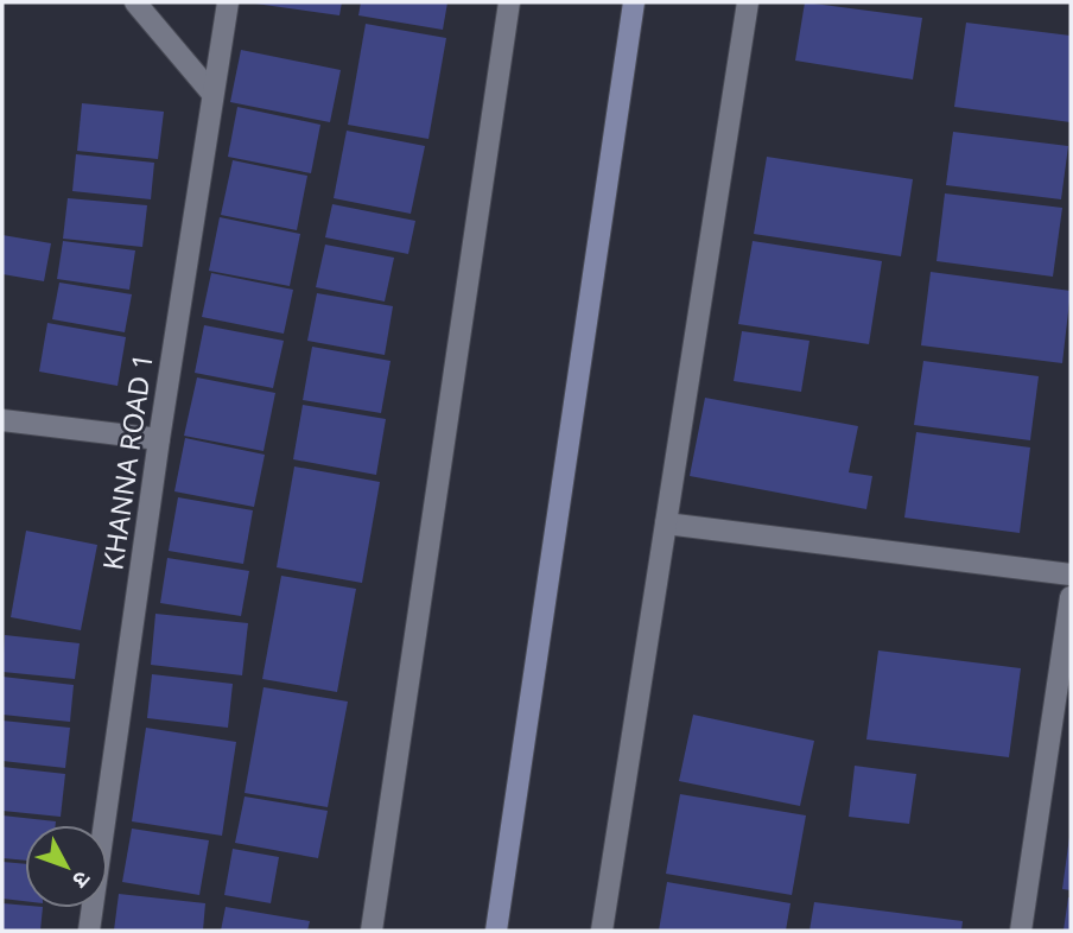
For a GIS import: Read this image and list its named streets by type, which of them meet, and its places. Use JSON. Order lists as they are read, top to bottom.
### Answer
{
  "streets": {
    "street": ["KHANNA ROAD 1"]
  },
  "north": "bottom right"
}
